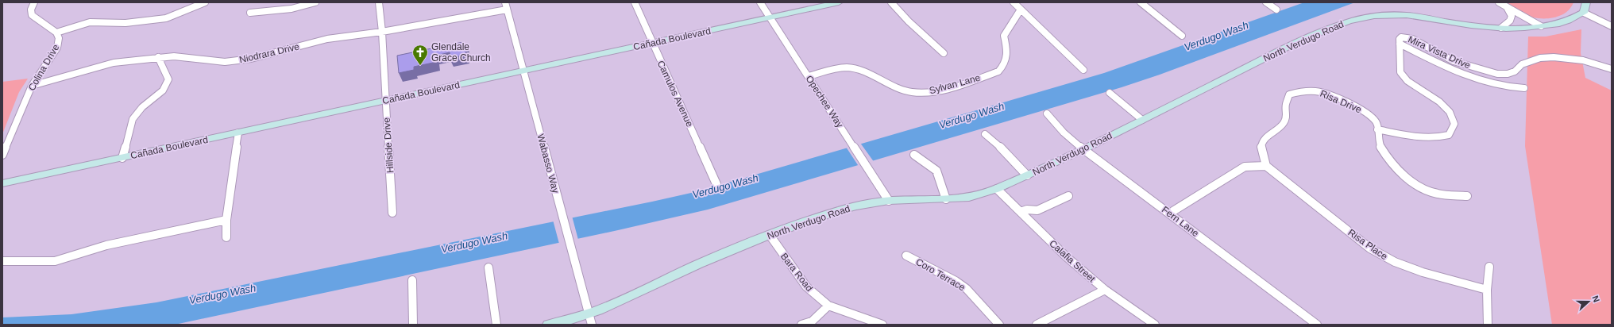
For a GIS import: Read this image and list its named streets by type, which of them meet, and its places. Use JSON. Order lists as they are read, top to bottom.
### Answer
{
  "streets": {
    "main road": ["Cañada Boulevard", "North Verdugo Road"],
    "street": [
      "Mira Vista Drive",
      "Niodrara Drive",
      "Colina Drive",
      "Sylvan Lane",
      "Camulos Avenue",
      "Opechee Way",
      "Risa Drive",
      "Hillside Drive",
      "Wabasso Way",
      "Fern Lane",
      "Risa Place",
      "Calafia Street",
      "Bara Road",
      "Coro Terrace"
    ]
  },
  "crossings": [
    ["Cañada Boulevard", "Camulos Avenue"],
    ["Cañada Boulevard", "Opechee Way"],
    ["Cañada Boulevard", "Hillside Drive"],
    ["Cañada Boulevard", "Wabasso Way"],
    ["North Verdugo Road", "Opechee Way"],
    ["North Verdugo Road", "Wabasso Way"],
    ["North Verdugo Road", "Fern Lane"],
    ["North Verdugo Road", "Calafia Street"],
    ["North Verdugo Road", "Bara Road"],
    ["Niodrara Drive", "Colina Drive"],
    ["Niodrara Drive", "Hillside Drive"],
    ["Niodrara Drive", "Wabasso Way"],
    ["Sylvan Lane", "Opechee Way"],
    ["Risa Drive", "Risa Place"]
  ],
  "water": ["Verdugo Wash"],
  "places": {
    "church": ["Glendale Grace Church"]
  },
  "north": "right"
}
